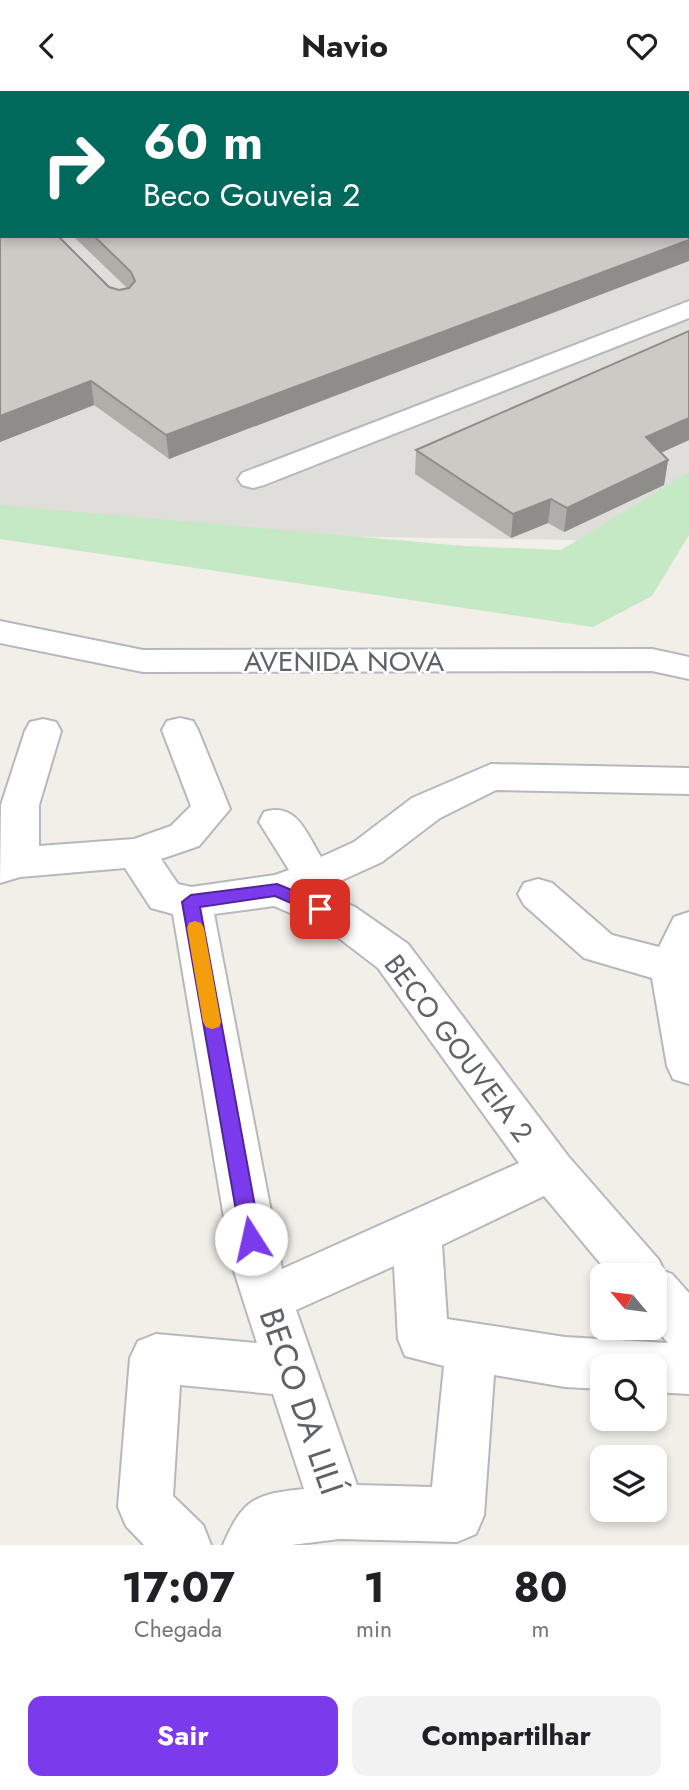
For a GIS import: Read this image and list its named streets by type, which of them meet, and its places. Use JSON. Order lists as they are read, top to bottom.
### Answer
{
  "streets": {
    "street": ["AVENIDA NOVA", "BECO GOUVEIA 2", "BECO DA LILÍ"]
  },
  "north": "top left",
  "page": {
    "header": "Navio",
    "turn": ["60 m", "Beco Gouveia 2"],
    "eta": [
      "17:07",
      "Chegada",
      "1",
      "min",
      "80",
      "m"
    ],
    "buttons": ["Sair", "Compartilhar"]
  }
}
